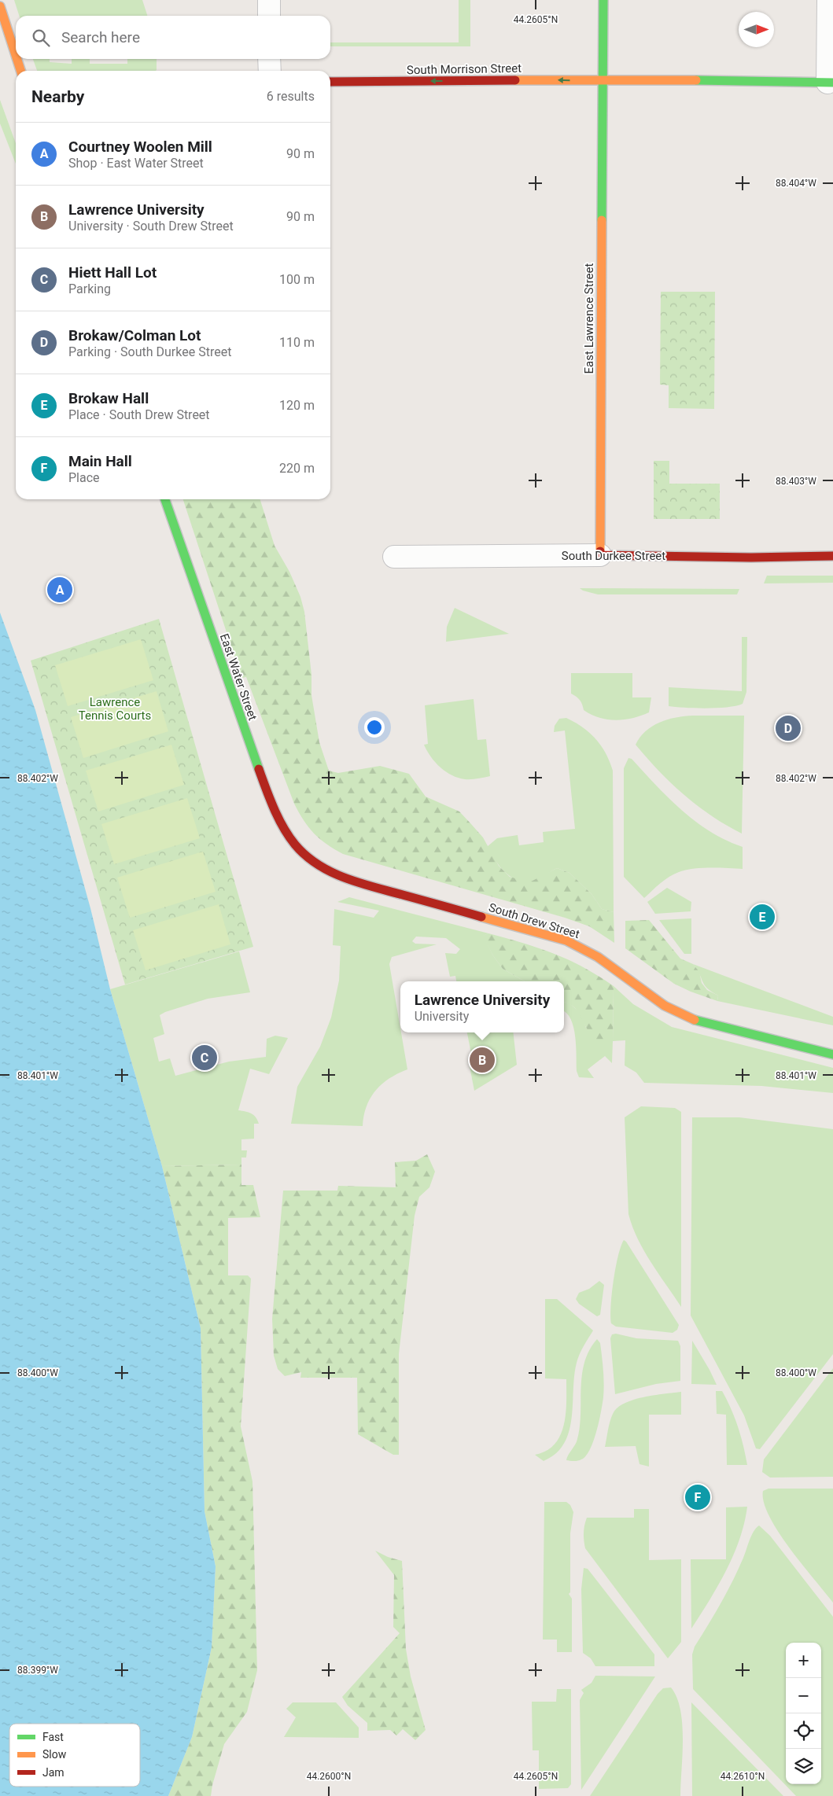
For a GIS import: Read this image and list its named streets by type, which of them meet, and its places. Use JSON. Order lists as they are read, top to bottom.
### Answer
{
  "streets": {
    "street": [
      "South Morrison Street",
      "East Lawrence Street",
      "South Durkee Street",
      "East Water Street",
      "South Drew Street"
    ]
  },
  "crossings": [
    ["South Morrison Street", "East Lawrence Street"],
    ["East Lawrence Street", "South Durkee Street"],
    ["East Water Street", "South Drew Street"]
  ],
  "one_way": ["South Morrison Street"],
  "parks": ["Lawrence Tennis Courts"],
  "legend": ["Fast", "Slow", "Jam"],
  "north": "right",
  "page": {
    "search": "Search here",
    "heading": ["Nearby", "6 results"],
    "list": [
      {
        "mark": "A",
        "name": "Courtney Woolen Mill",
        "note": "Shop · East Water Street",
        "value": "90 m"
      },
      {
        "mark": "B",
        "name": "Lawrence University",
        "note": "University · South Drew Street",
        "value": "90 m"
      },
      {
        "mark": "C",
        "name": "Hiett Hall Lot",
        "note": "Parking",
        "value": "100 m"
      },
      {
        "mark": "D",
        "name": "Brokaw/Colman Lot",
        "note": "Parking · South Durkee Street",
        "value": "110 m"
      },
      {
        "mark": "E",
        "name": "Brokaw Hall",
        "note": "Place · South Drew Street",
        "value": "120 m"
      },
      {
        "mark": "F",
        "name": "Main Hall",
        "note": "Place",
        "value": "220 m"
      }
    ],
    "pins": [
      "A",
      "D",
      "E",
      "C",
      "B",
      "F"
    ],
    "popup": ["Lawrence University", "University"],
    "map_buttons": ["+", "−"]
  },
  "coordinates": [
    "44.2605°N",
    "88.404°W",
    "88.403°W",
    "88.402°W",
    "88.401°W",
    "88.400°W",
    "88.399°W",
    "44.2600°N",
    "44.2610°N"
  ]
}
